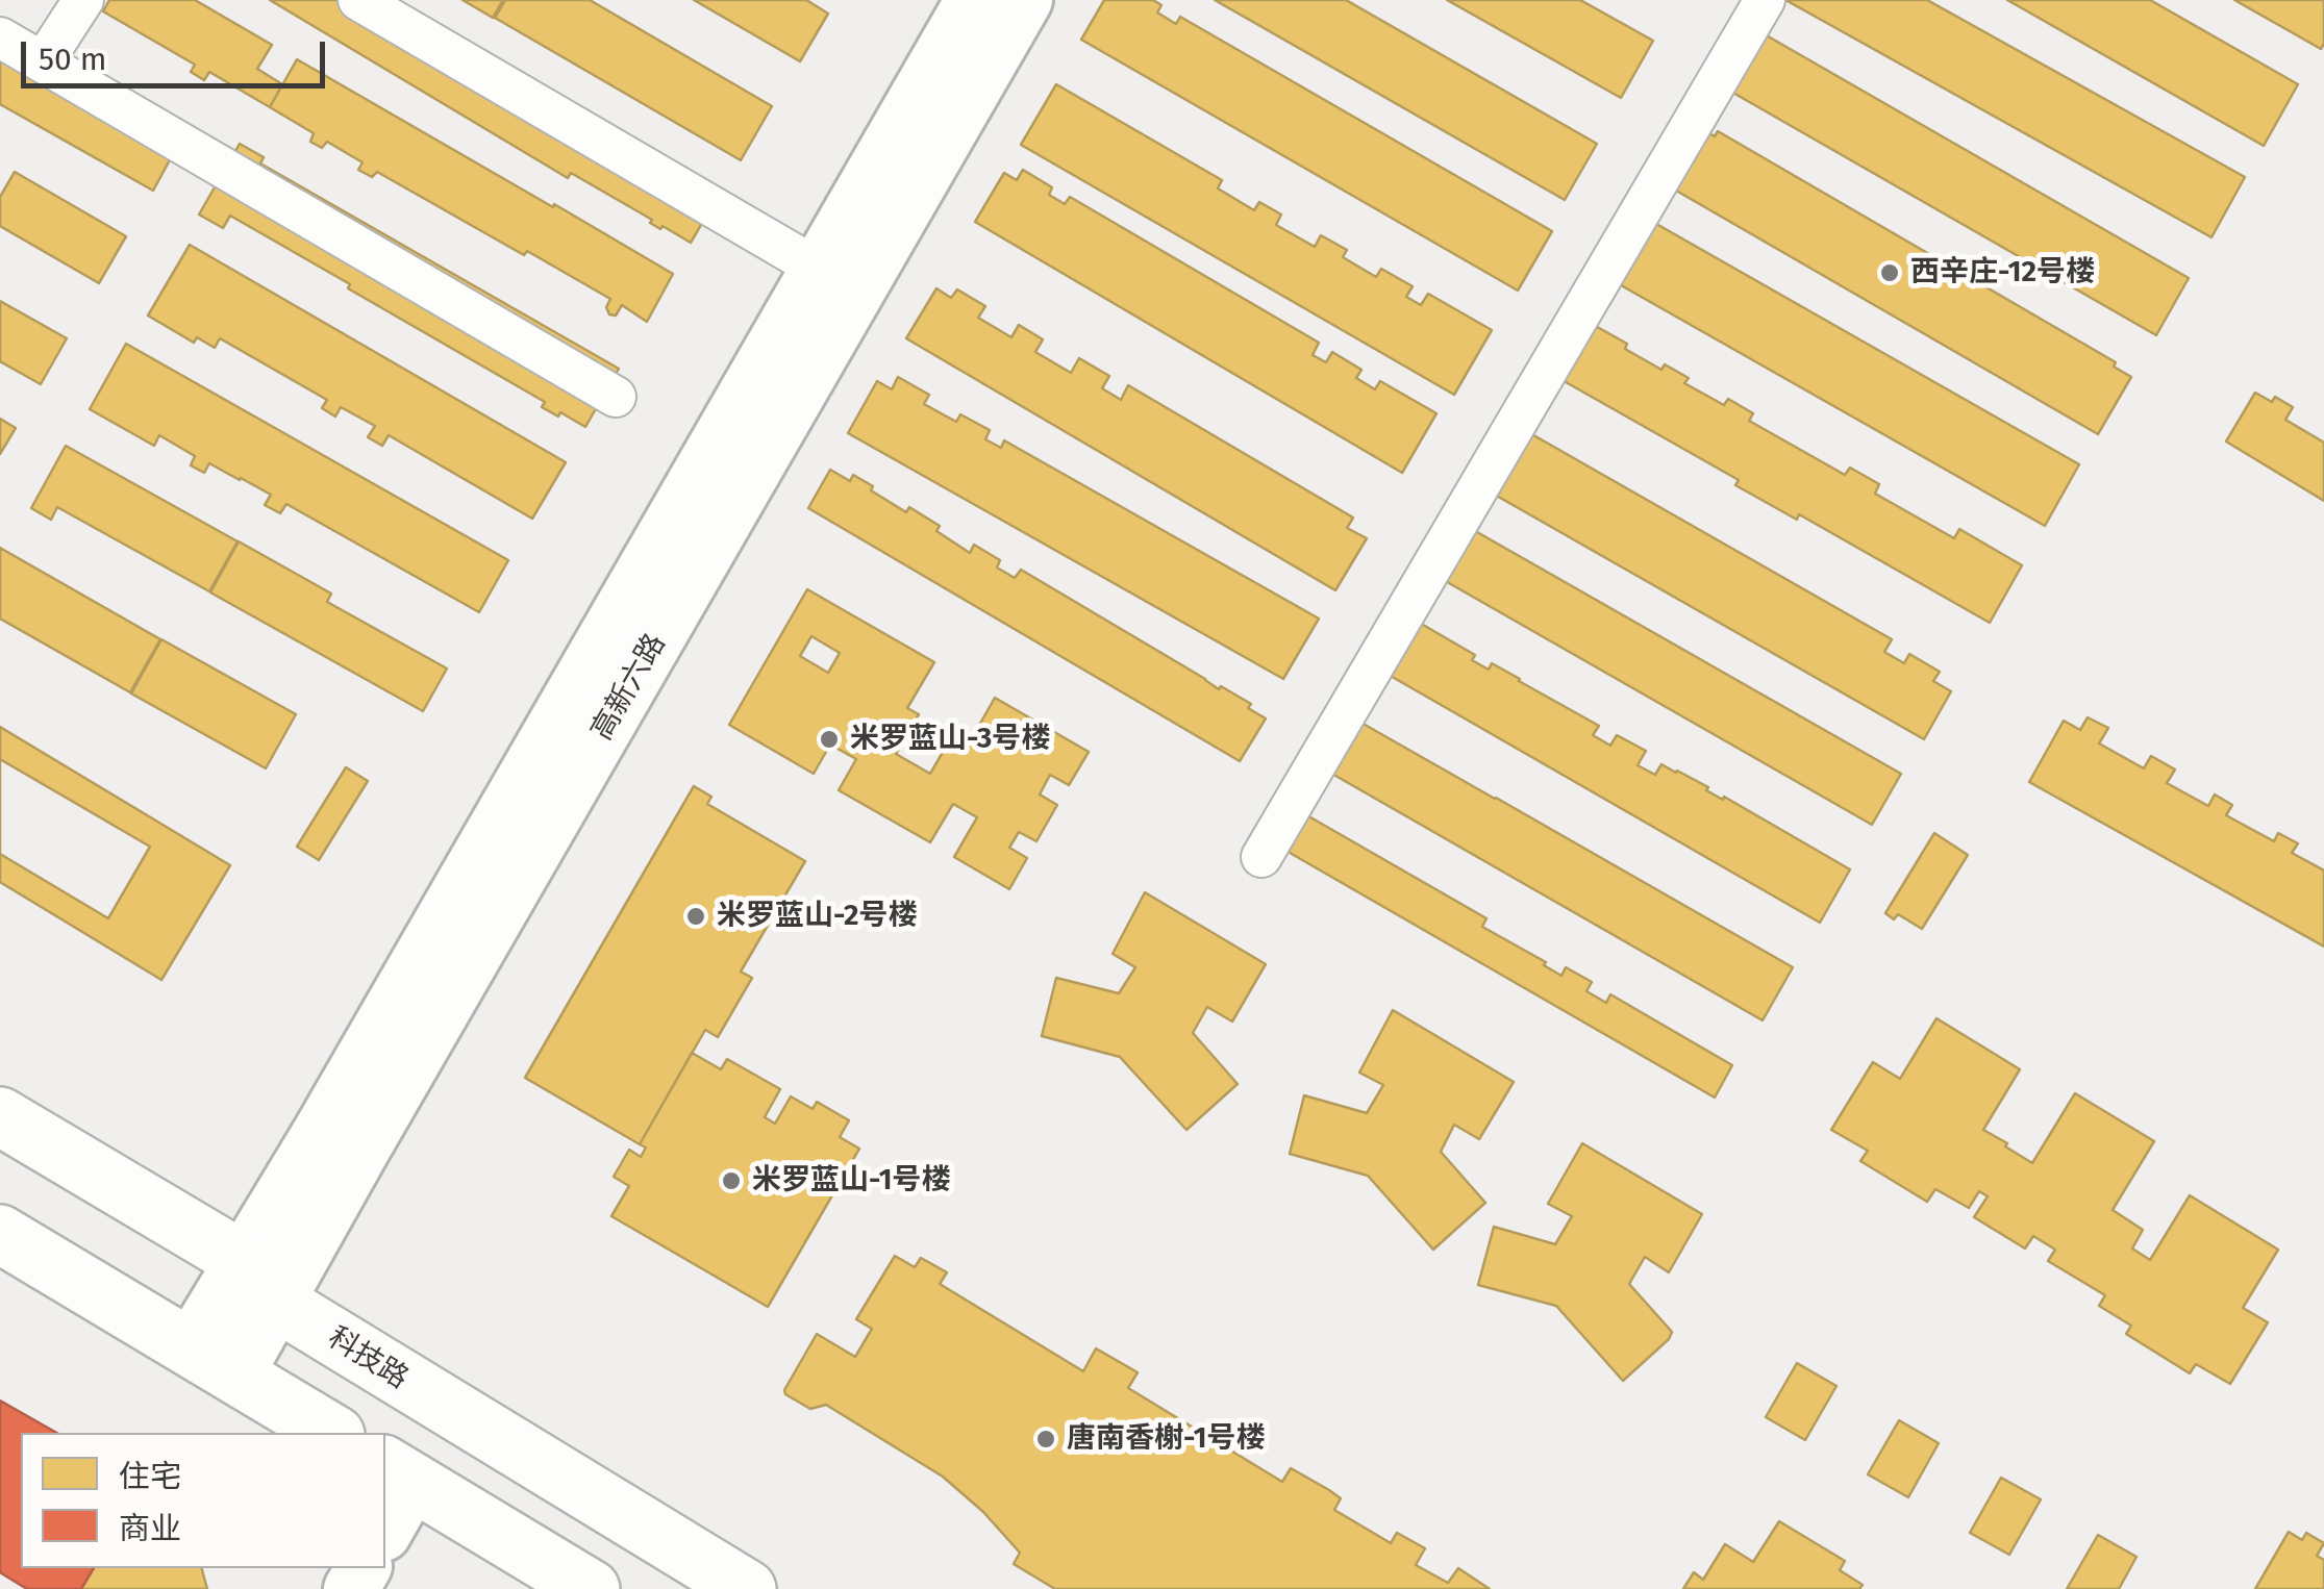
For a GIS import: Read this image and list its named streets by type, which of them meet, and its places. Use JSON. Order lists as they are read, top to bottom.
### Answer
{
  "streets": {
    "main road": ["科技路"],
    "street": ["高新六路"]
  },
  "crossings": [
    ["高新六路", "科技路"]
  ],
  "places": [
    "西辛庄-12号楼",
    "米罗蓝山-3号楼",
    "米罗蓝山-2号楼",
    "米罗蓝山-1号楼",
    "唐南香榭-1号楼"
  ],
  "legend": ["住宅", "商业"],
  "scale_bar": "50 m"
}
